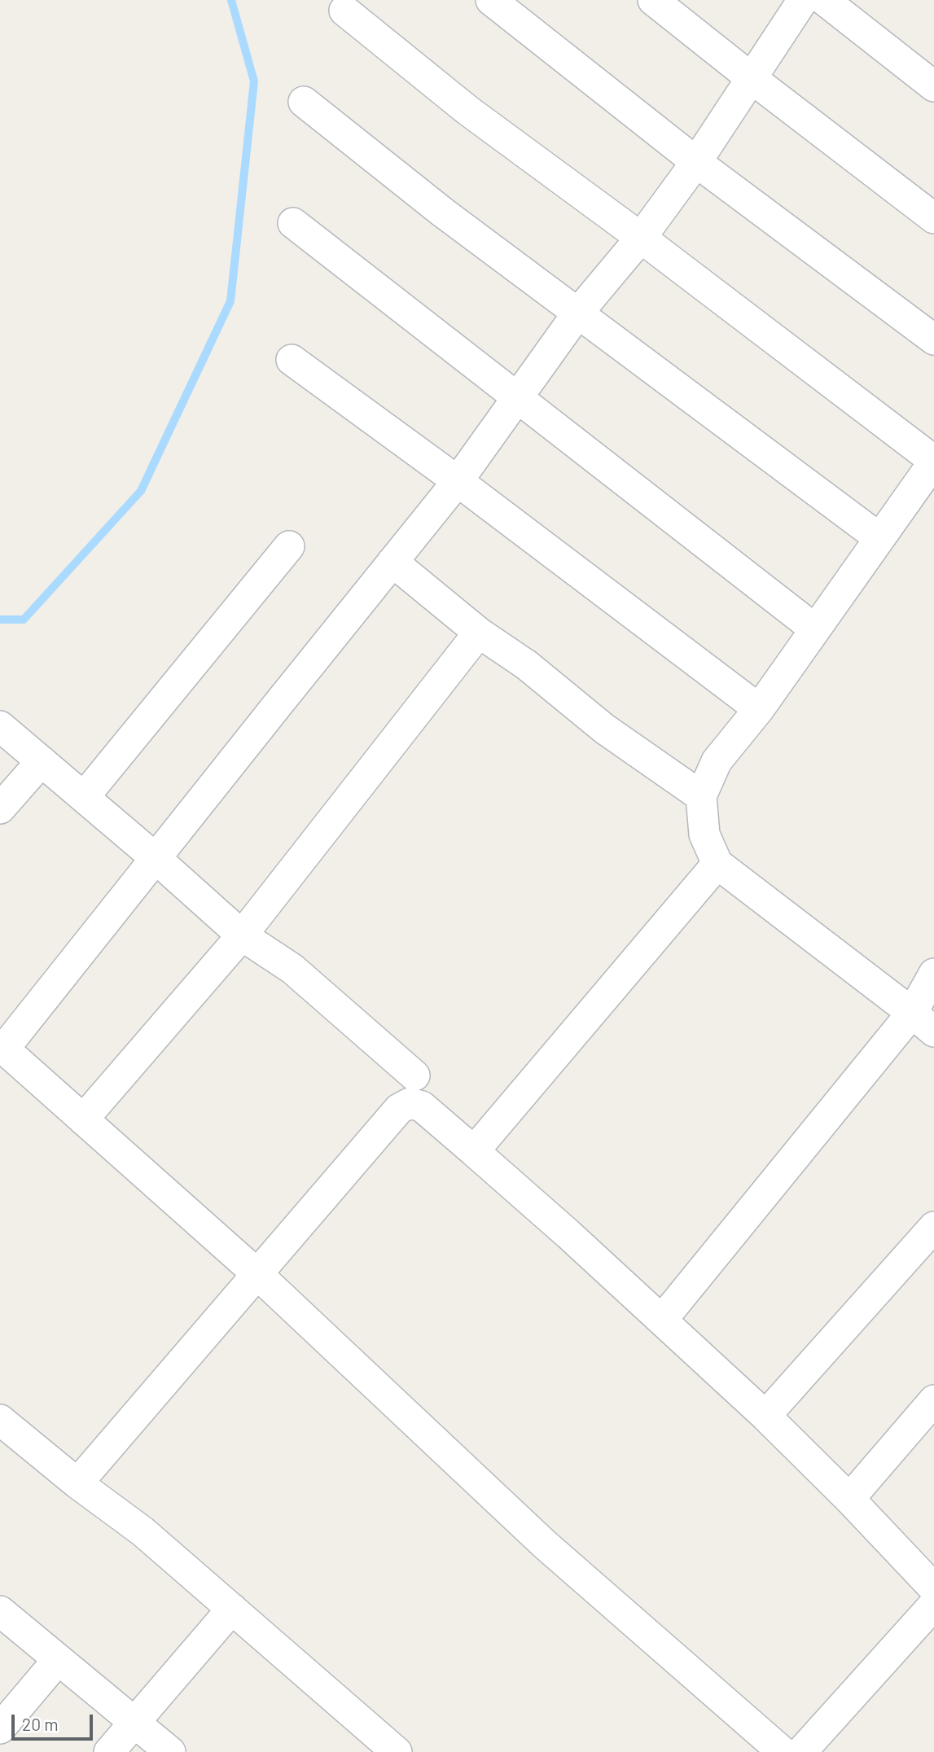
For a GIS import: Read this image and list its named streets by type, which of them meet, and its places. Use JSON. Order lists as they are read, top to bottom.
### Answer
{
  "scale_bar": "20 m"
}
